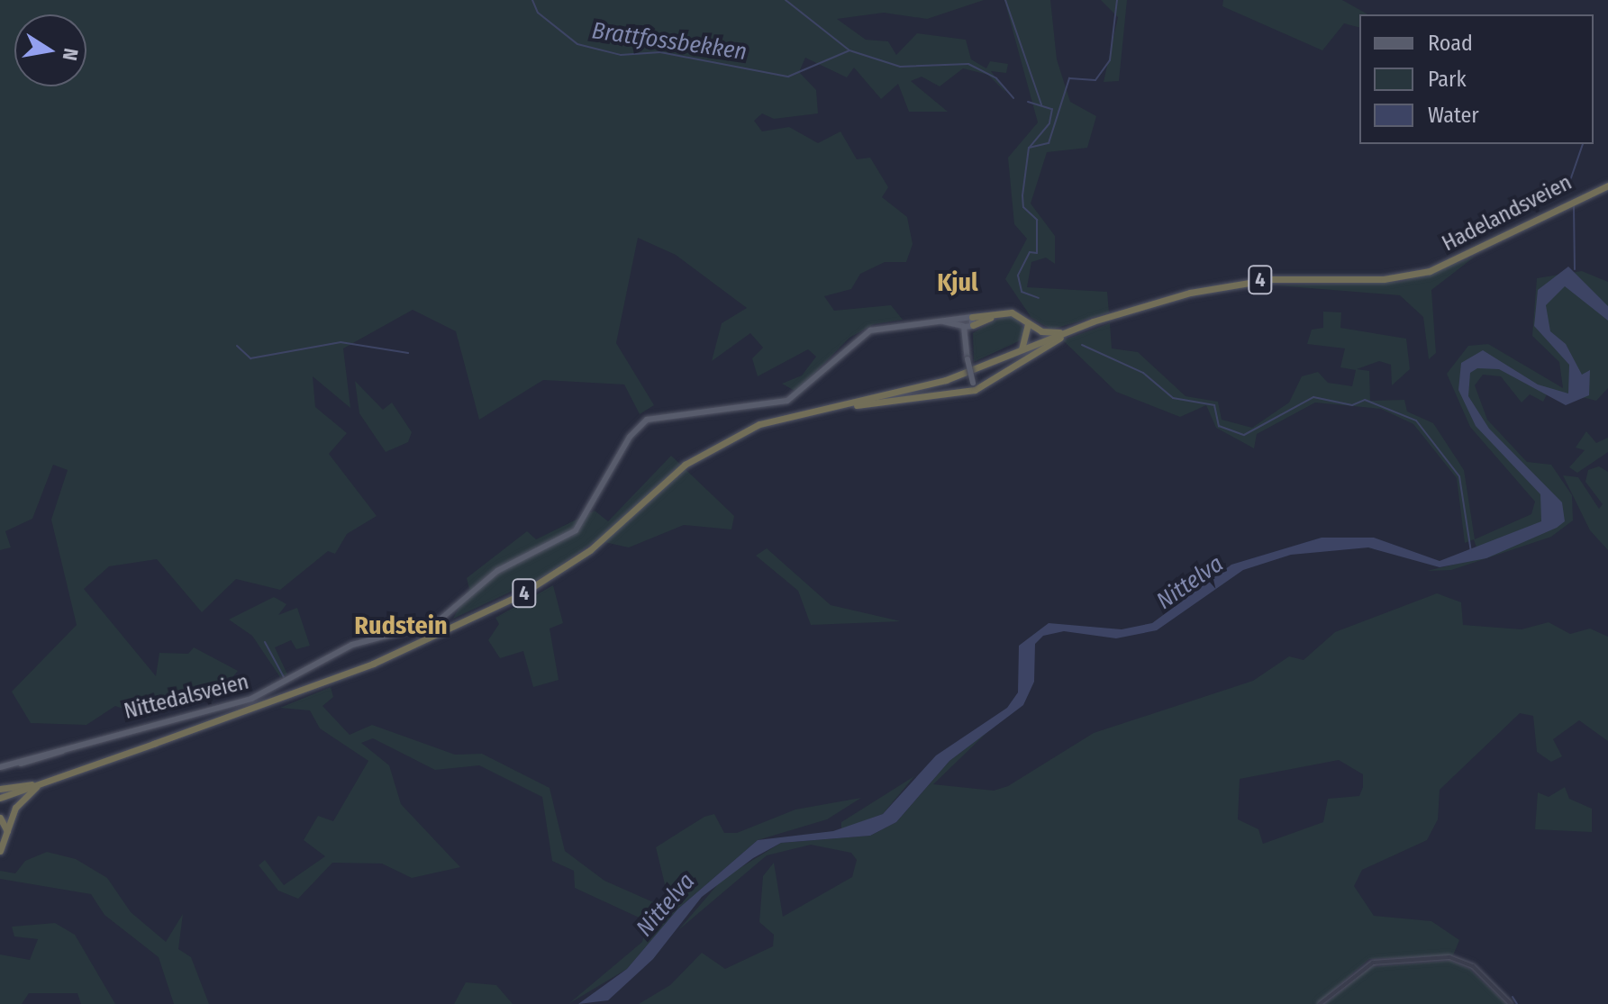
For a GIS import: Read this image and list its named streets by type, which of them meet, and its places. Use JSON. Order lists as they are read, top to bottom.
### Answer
{
  "streets": {
    "highway": ["Hadelandsveien", "4"],
    "main road": ["Nittedalsveien"]
  },
  "crossings": [
    ["Hadelandsveien", "4"]
  ],
  "districts": ["Kjul", "Rudstein"],
  "water": ["Brattfossbekken", "Nittelva"],
  "legend": ["Road", "Park", "Water"],
  "north": "right"
}
